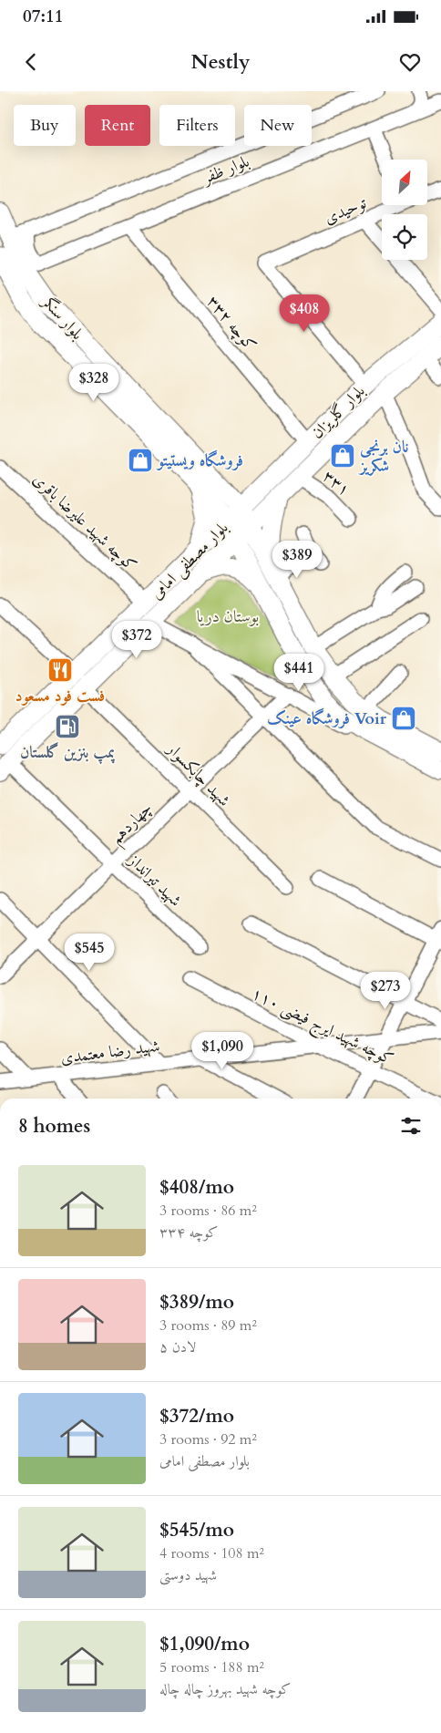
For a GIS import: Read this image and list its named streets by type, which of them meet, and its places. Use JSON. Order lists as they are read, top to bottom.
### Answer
{
  "streets": {
    "main road": ["بلوار سنگر", "بلوار گلریزان", "بلوار مصطفی امامی"],
    "street": [
      "بلوار ظفر",
      "توحیدی",
      "کوچه ۳۳۲",
      "۳۳۱",
      "کوچه شهید علیرضا باقری",
      "شهید چابکسوار",
      "چهاردهم",
      "شهید تیرانداز",
      "کوچه شهید ایرج فیضی ۱۱۰",
      "شهید رضا معتمدی"
    ]
  },
  "crossings": [
    ["بلوار ظفر", "بلوار سنگر"],
    ["بلوار ظفر", "کوچه ۳۳۲"],
    ["توحیدی", "بلوار گلریزان"],
    ["بلوار سنگر", "بلوار گلریزان"],
    ["بلوار سنگر", "بلوار مصطفی امامی"],
    ["کوچه ۳۳۲", "بلوار گلریزان"],
    ["بلوار گلریزان", "۳۳۱"],
    ["بلوار گلریزان", "بلوار مصطفی امامی"],
    ["کوچه شهید علیرضا باقری", "بلوار مصطفی امامی"],
    ["بلوار مصطفی امامی", "شهید چابکسوار"],
    ["بلوار مصطفی امامی", "شهید تیرانداز"],
    ["شهید چابکسوار", "چهاردهم"],
    ["چهاردهم", "شهید تیرانداز"],
    ["کوچه شهید ایرج فیضی ۱۱۰", "شهید رضا معتمدی"]
  ],
  "parks": ["بوستان دریا"],
  "places": {
    "shop": ["نان برنجی شکریز", "فروشگاه ویستیتو", "فروشگاه عینک Voir"],
    "restaurant": ["فست فود مسعود"],
    "fuel station": ["پمپ بنزین گلستان"]
  },
  "north": "top right",
  "page": {
    "status": "07:11",
    "header": "Nestly",
    "chip": [
      "Buy",
      "Rent",
      "Filters",
      "New"
    ],
    "price": [
      "$408",
      "$328",
      "$389",
      "$372",
      "$441",
      "$545",
      "$273",
      "$1,090"
    ],
    "heading": "8 homes",
    "list": [
      {
        "name": "$408/mo",
        "note": "3 rooms · 86 m² · کوچه ۳۳۴"
      },
      {
        "name": "$389/mo",
        "note": "3 rooms · 89 m² · لادن ۵"
      },
      {
        "name": "$372/mo",
        "note": "3 rooms · 92 m² · بلوار مصطفی امامی"
      },
      {
        "name": "$545/mo",
        "note": "4 rooms · 108 m² · شهید دوستی"
      },
      {
        "name": "$1,090/mo",
        "note": "5 rooms · 188 m² · کوچه شهید بهروز چاله چاله"
      }
    ]
  }
}
